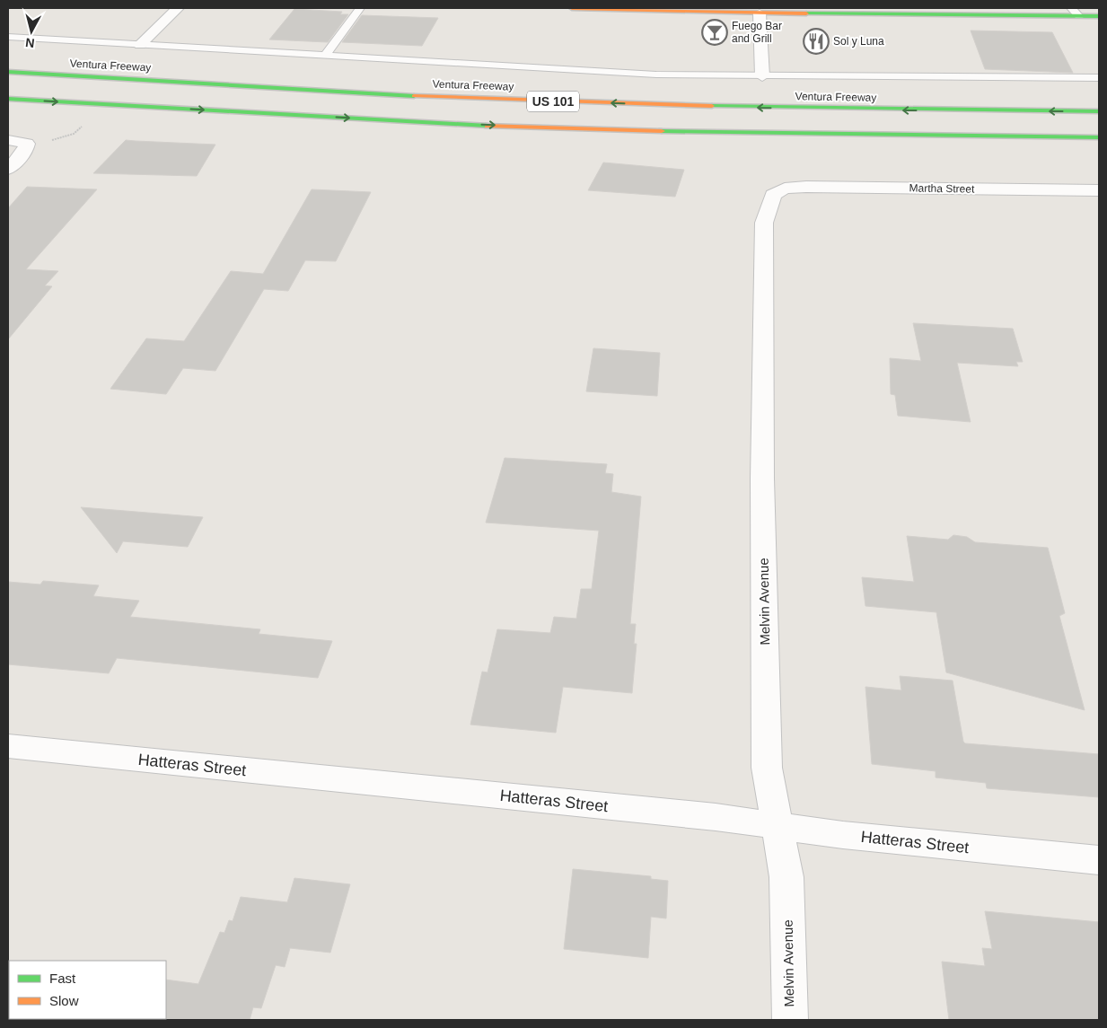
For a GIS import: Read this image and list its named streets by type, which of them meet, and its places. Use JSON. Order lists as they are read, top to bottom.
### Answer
{
  "streets": {
    "main road": ["Ventura Freeway", "US 101"],
    "street": ["Martha Street", "Melvin Avenue", "Hatteras Street"]
  },
  "crossings": [
    ["Martha Street", "Melvin Avenue"],
    ["Melvin Avenue", "Hatteras Street"]
  ],
  "places": {
    "bar": ["Fuego Bar and Grill"],
    "restaurant": ["Sol y Luna"]
  },
  "legend": ["Fast", "Slow"],
  "north": "bottom"
}
